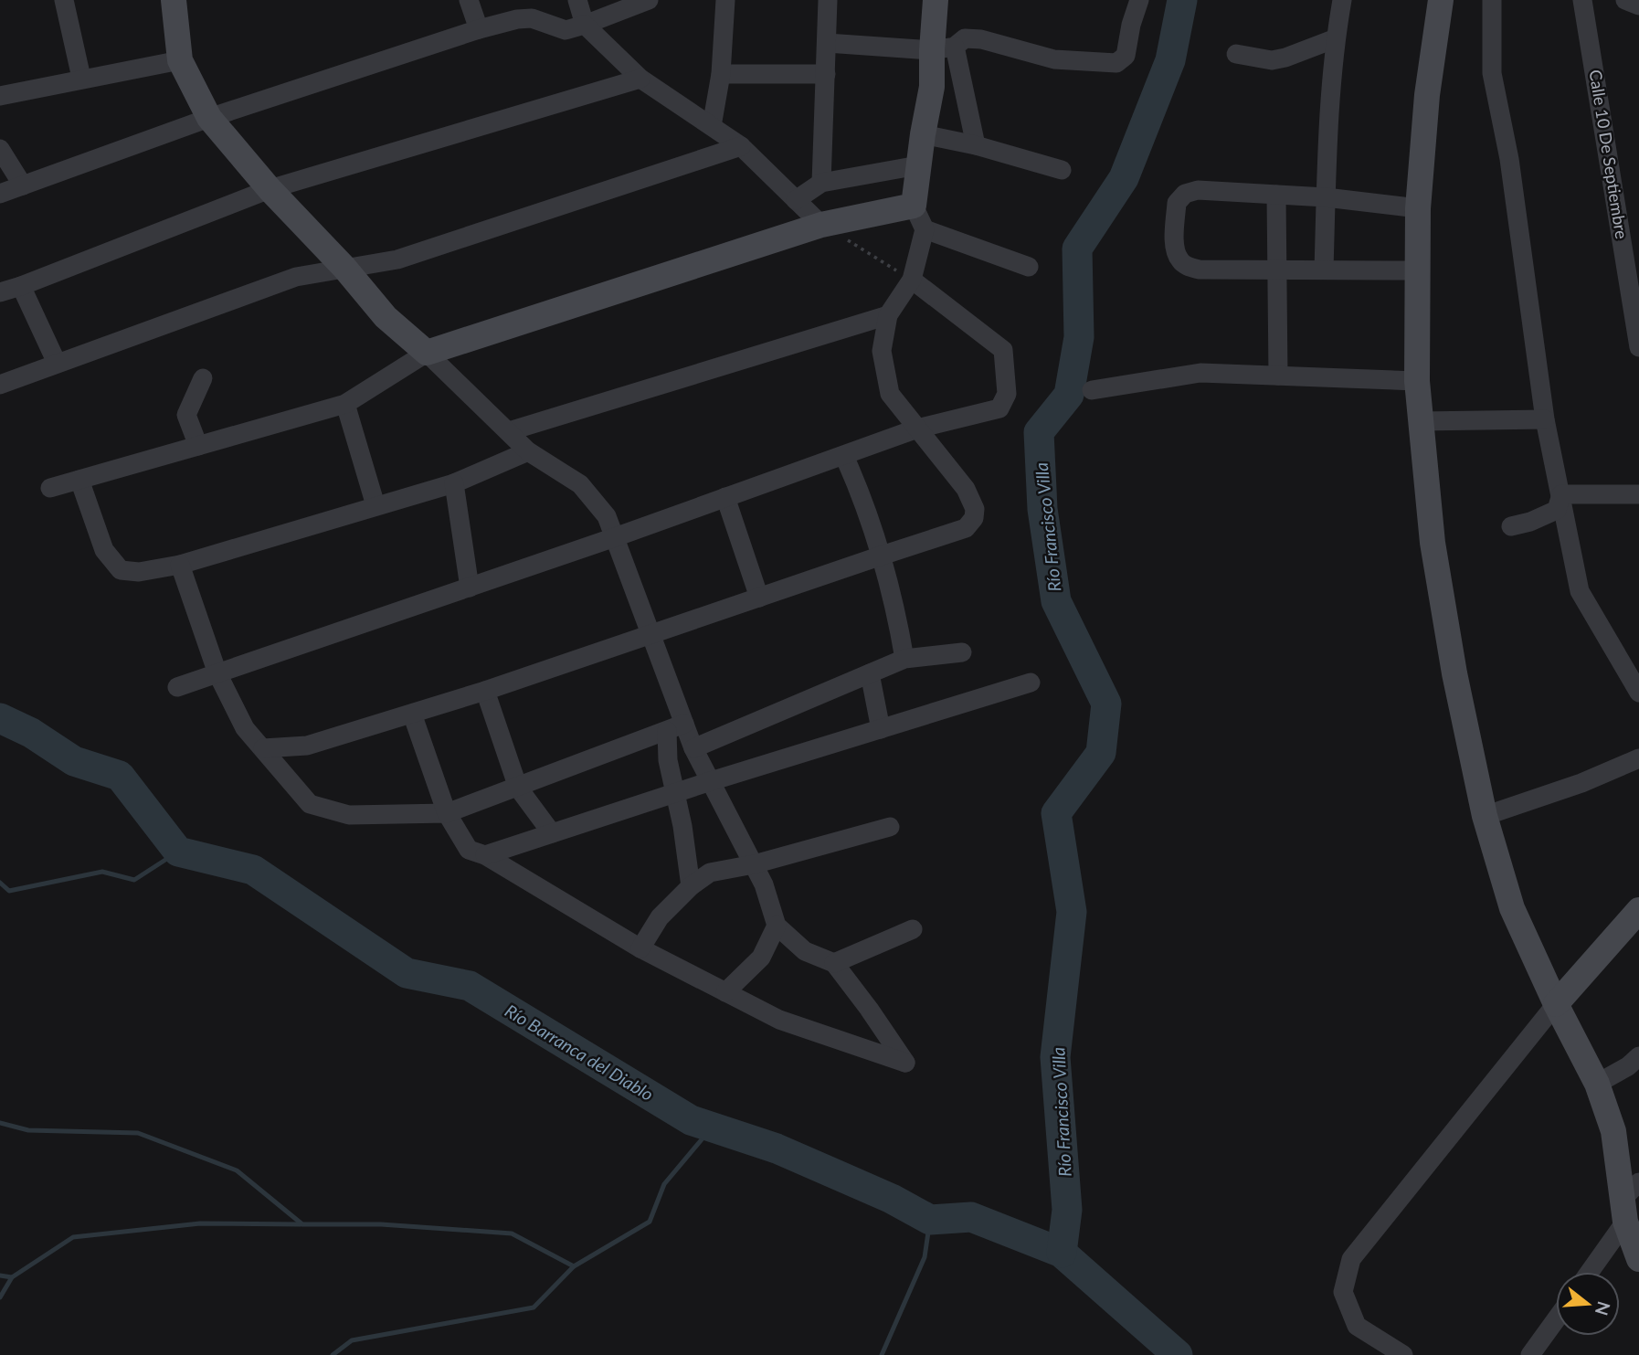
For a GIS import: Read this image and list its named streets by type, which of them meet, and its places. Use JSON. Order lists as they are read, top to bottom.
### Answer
{
  "streets": {
    "street": ["Calle 10 De Septiembre"]
  },
  "water": ["Río Francisco Villa", "Río Barranca del Diablo"],
  "north": "right"
}
